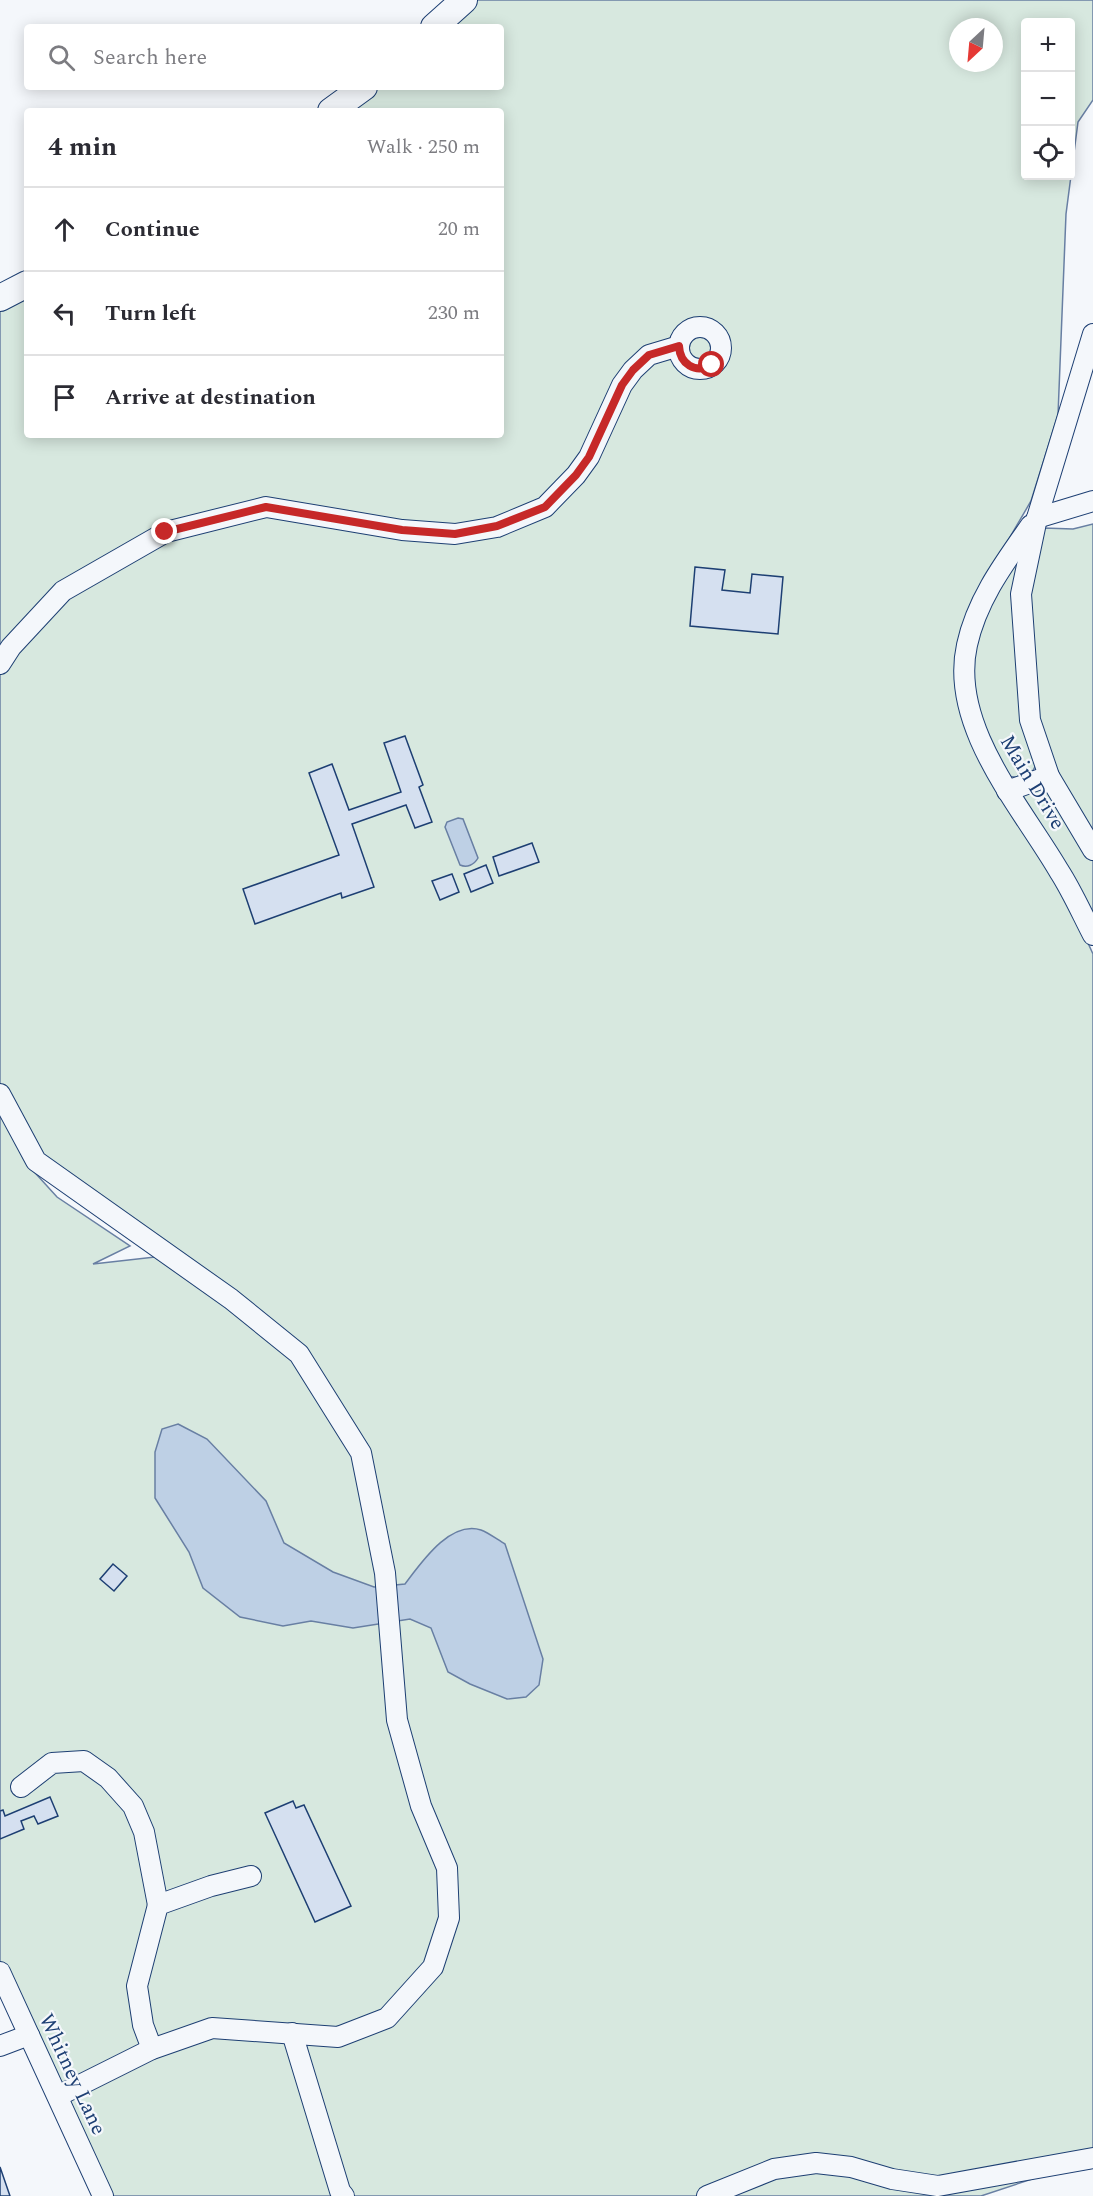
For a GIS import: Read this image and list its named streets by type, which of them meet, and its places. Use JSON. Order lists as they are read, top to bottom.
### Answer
{
  "streets": {
    "street": ["Main Drive", "Whitney Lane"]
  },
  "north": "bottom left",
  "page": {
    "map_buttons": ["+", "−"],
    "search": "Search here",
    "heading": ["4 min", "Walk · 250 m"],
    "list": [
      ["Continue", "20 m"],
      ["Turn left", "230 m"],
      "Arrive at destination"
    ]
  }
}
